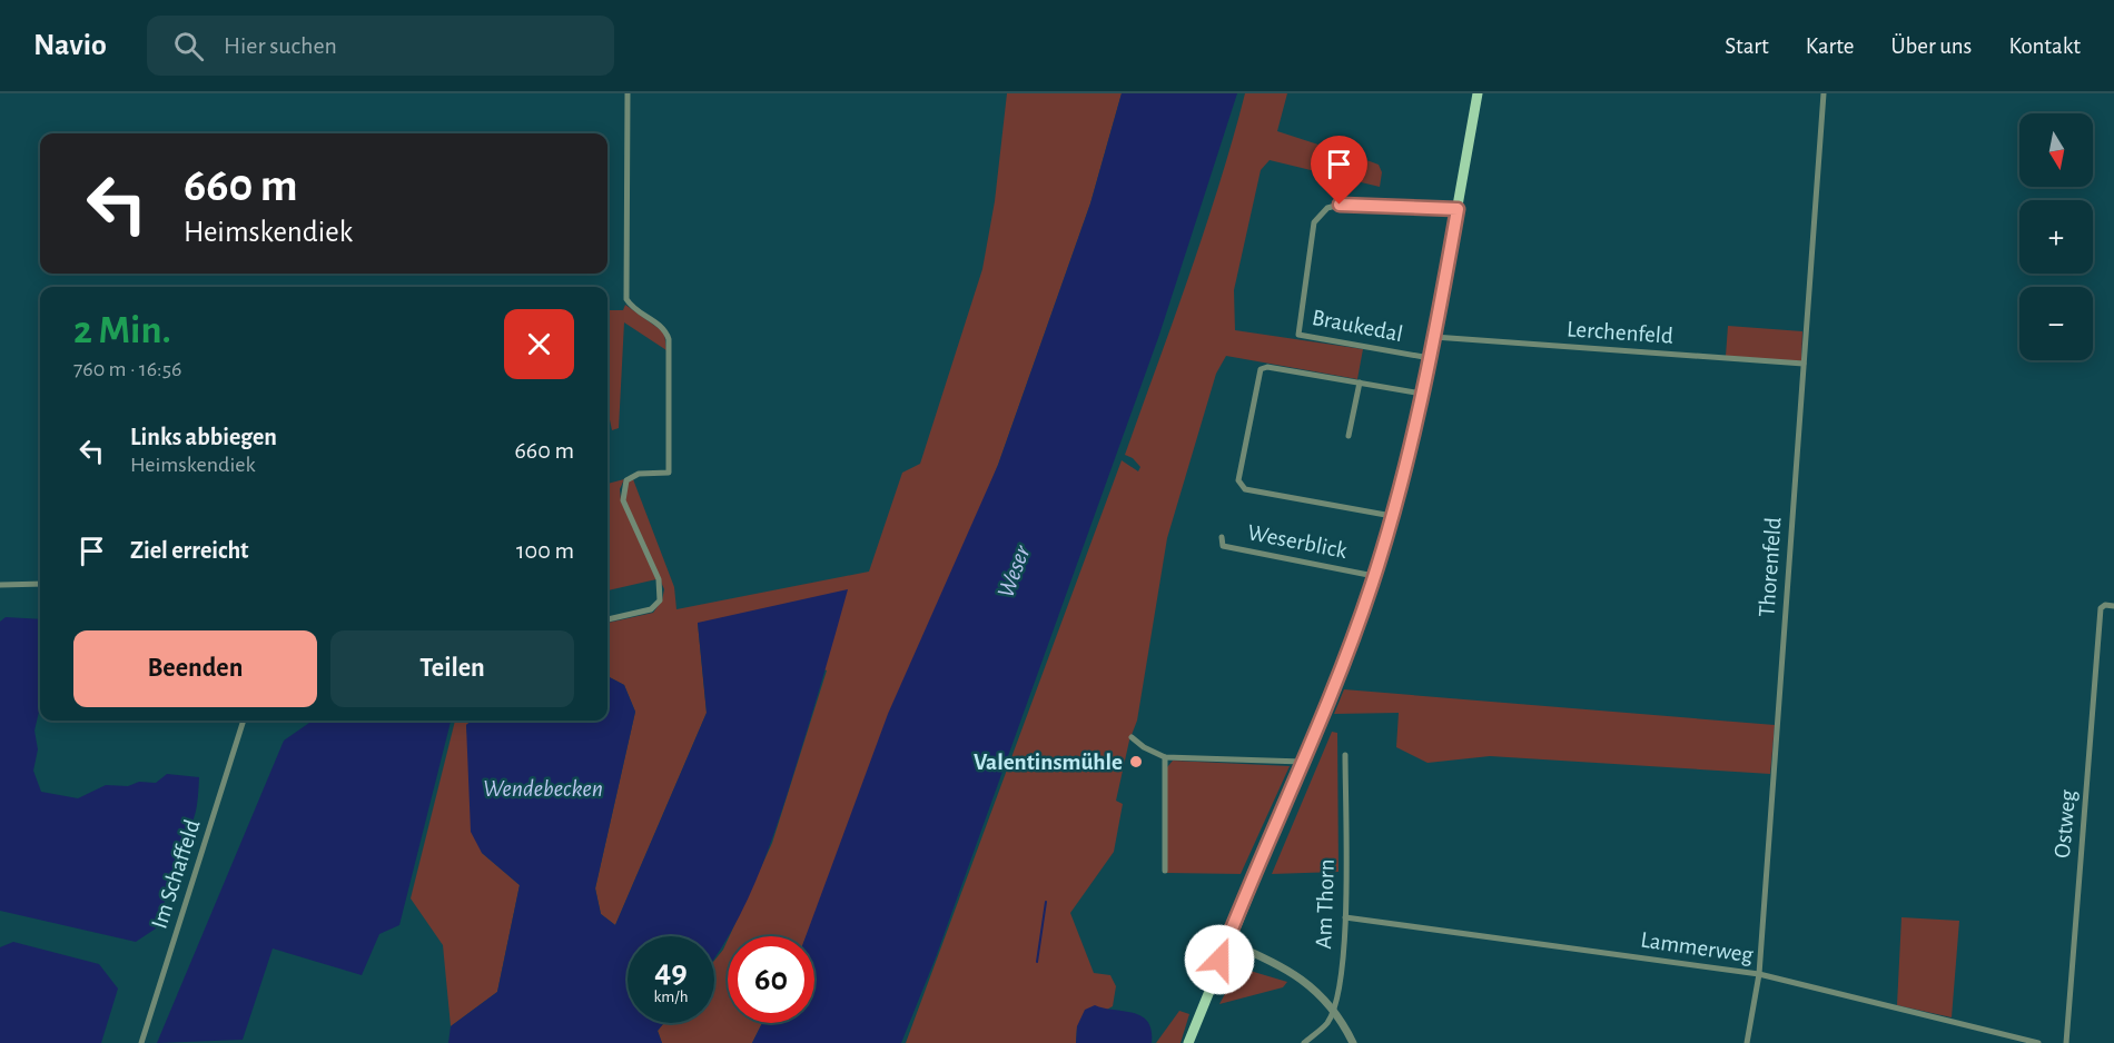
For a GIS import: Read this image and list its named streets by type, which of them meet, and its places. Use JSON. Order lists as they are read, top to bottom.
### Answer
{
  "streets": {
    "street": [
      "Braukedal",
      "Lerchenfeld",
      "Weserblick",
      "Thorenfeld",
      "Ostweg",
      "Im Schaffeld",
      "Am Thorn",
      "Lammerweg"
    ]
  },
  "crossings": [
    ["Lerchenfeld", "Thorenfeld"],
    ["Thorenfeld", "Lammerweg"],
    ["Am Thorn", "Lammerweg"]
  ],
  "water": ["Weser", "Wendebecken"],
  "places": ["Valentinsmühle"],
  "north": "bottom",
  "page": {
    "header": "Navio",
    "search": "Hier suchen",
    "nav": [
      "Start",
      "Karte",
      "Über uns",
      "Kontakt"
    ],
    "map_buttons": ["+", "−"],
    "turn": ["660 m", "Heimskendiek"],
    "heading": ["2 Min.", "760 m · 16:56"],
    "list": [
      {
        "name": "Links abbiegen",
        "note": "Heimskendiek",
        "value": "660 m"
      },
      {
        "name": "Ziel erreicht",
        "value": "100 m"
      }
    ],
    "buttons": ["Beenden", "Teilen"],
    "speed": "49 km/h",
    "limit": "60"
  }
}
